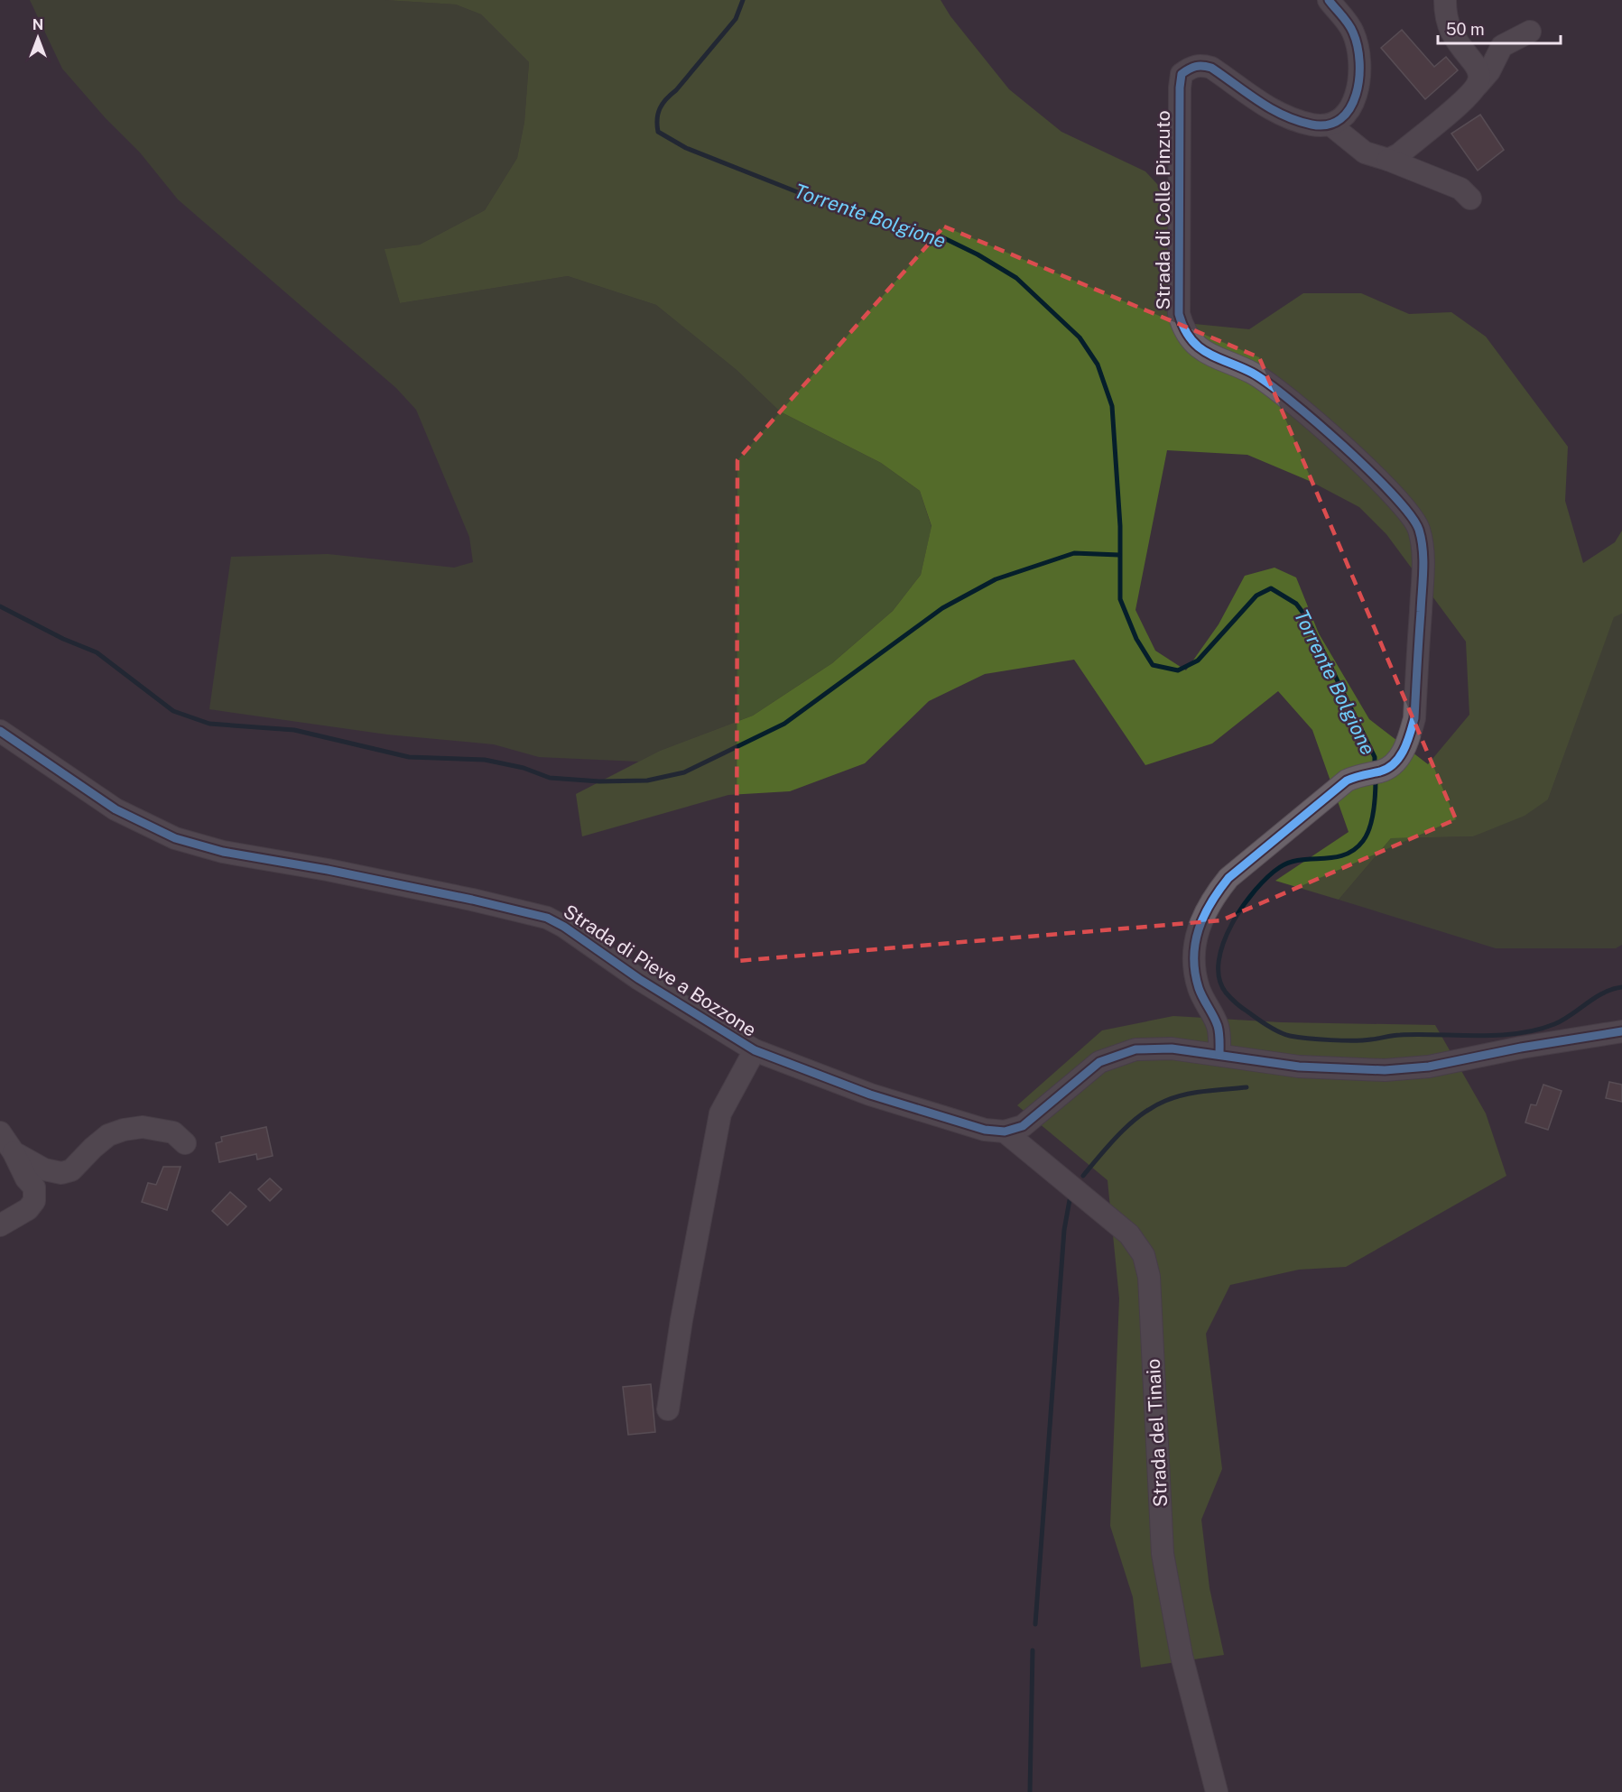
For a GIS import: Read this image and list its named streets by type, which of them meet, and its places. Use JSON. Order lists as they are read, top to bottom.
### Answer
{
  "streets": {
    "street": ["Strada di Colle Pinzuto", "Strada di Pieve a Bozzone", "Strada del Tinaio"]
  },
  "crossings": [
    ["Strada di Colle Pinzuto", "Strada di Pieve a Bozzone"],
    ["Strada di Pieve a Bozzone", "Strada del Tinaio"]
  ],
  "water": ["Torrente Bolgione"],
  "scale_bar": "50 m",
  "north": "top"
}
